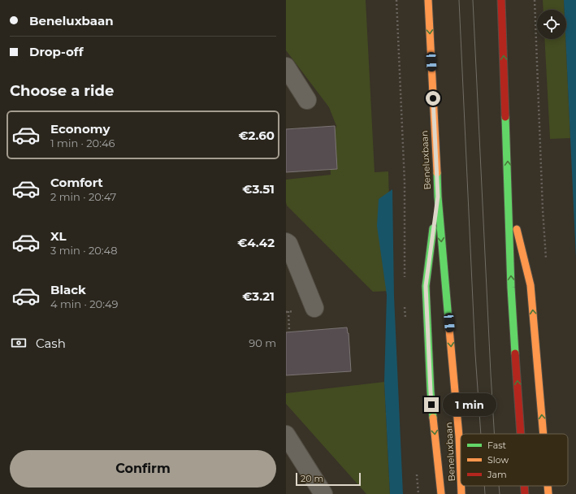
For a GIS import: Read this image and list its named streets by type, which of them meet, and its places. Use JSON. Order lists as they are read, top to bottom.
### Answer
{
  "streets": {
    "main road": ["Beneluxbaan"]
  },
  "legend": ["Fast", "Slow", "Jam"],
  "scale_bar": "20 m",
  "page": {
    "banner": ["Beneluxbaan", "Drop-off"],
    "heading": "Choose a ride",
    "list": [
      {
        "name": "Economy",
        "note": "1 min · 20:46",
        "value": "€2.60"
      },
      {
        "name": "Comfort",
        "note": "2 min · 20:47",
        "value": "€3.51"
      },
      {
        "name": "XL",
        "note": "3 min · 20:48",
        "value": "€4.42"
      },
      {
        "name": "Black",
        "note": "4 min · 20:49",
        "value": "€3.21"
      }
    ],
    "pay": ["Cash", "90 m"],
    "bubble": "1 min",
    "buttons": "Confirm",
    "scale": "20 m"
  }
}
